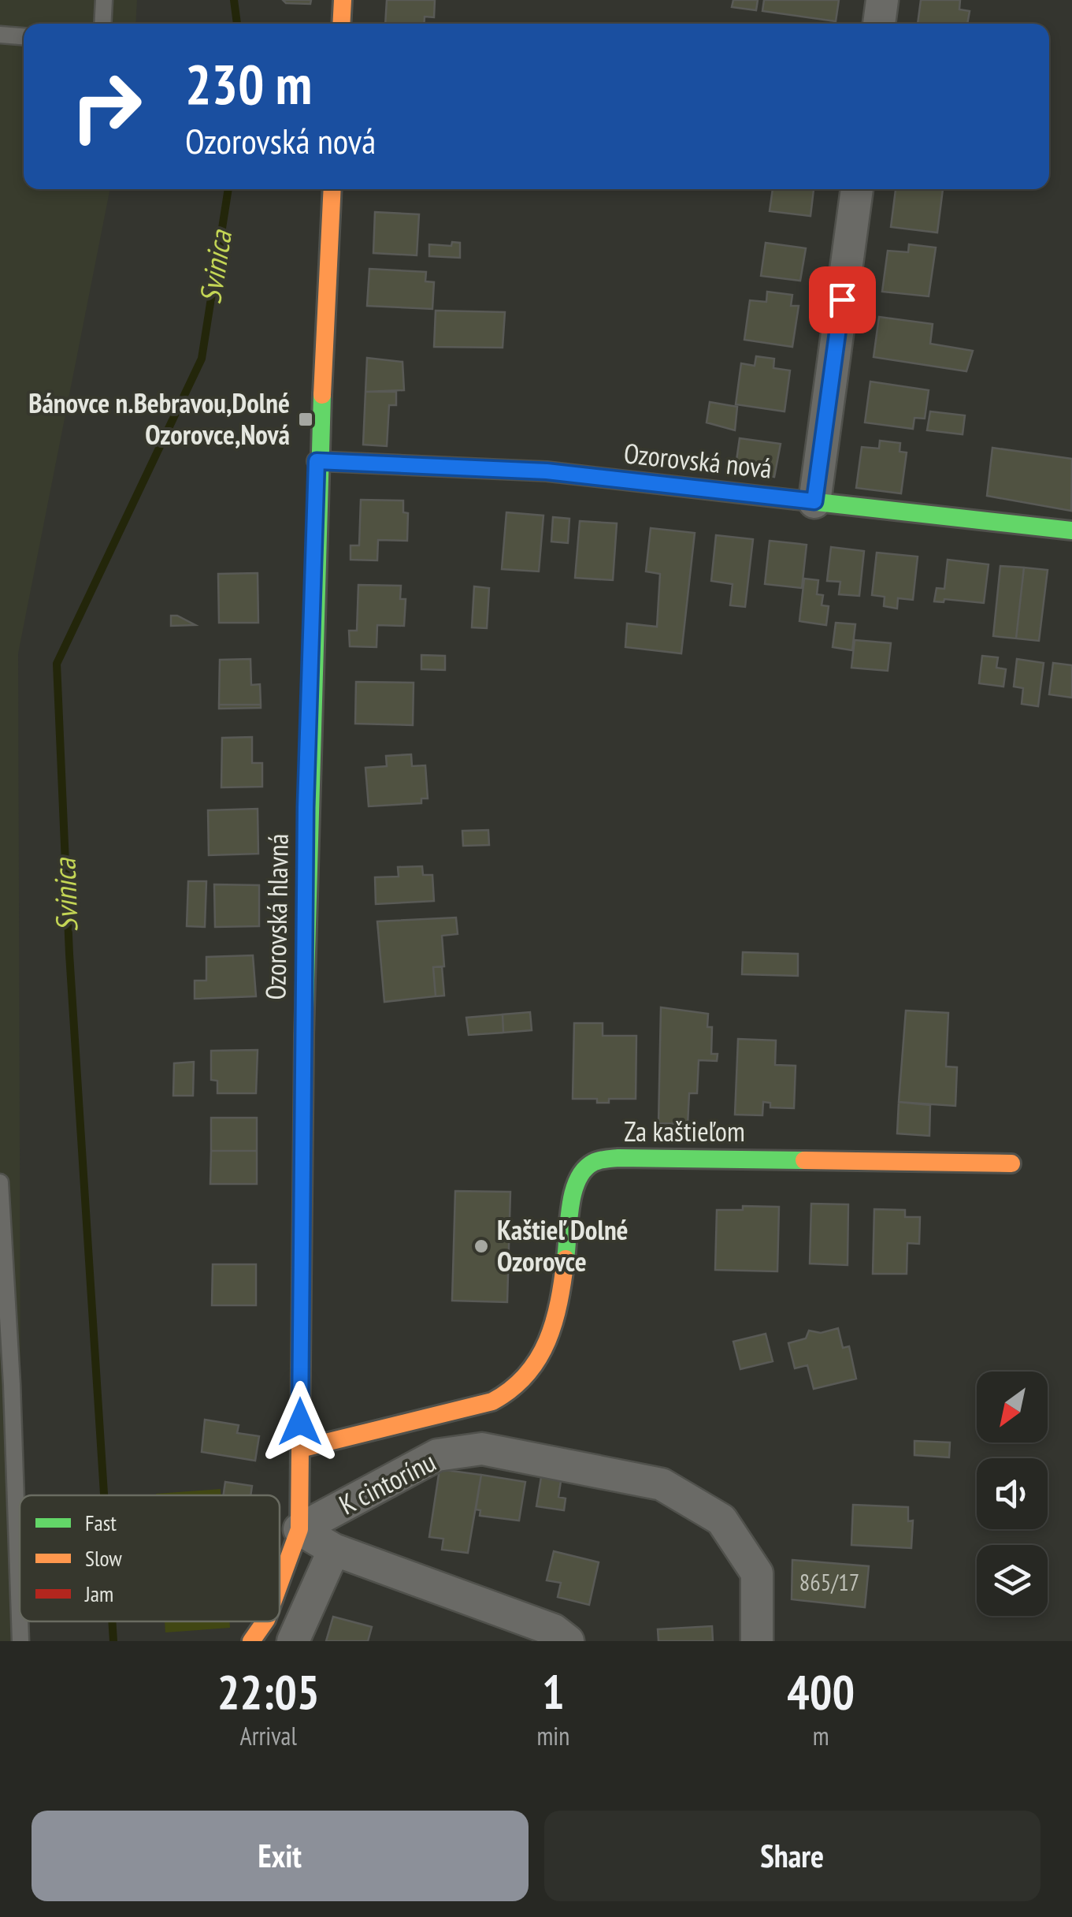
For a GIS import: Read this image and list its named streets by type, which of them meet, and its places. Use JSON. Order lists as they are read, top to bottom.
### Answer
{
  "streets": {
    "street": [
      "Ozorovská nová",
      "Ozorovská hlavná",
      "Za kaštieľom",
      "K cintorínu"
    ]
  },
  "crossings": [
    ["Ozorovská nová", "Ozorovská hlavná"],
    ["Ozorovská hlavná", "Za kaštieľom"],
    ["Ozorovská hlavná", "K cintorínu"]
  ],
  "water": ["Svinica"],
  "places": {
    "transit": ["Bánovce n.Bebravou,Dolné Ozorovce,Nová"],
    "other": ["Kaštieľ Dolné Ozorovce"]
  },
  "house_numbers": ["865/17"],
  "legend": ["Fast", "Slow", "Jam"],
  "north": "bottom left",
  "page": {
    "turn": ["230 m", "Ozorovská nová"],
    "eta": [
      "22:05",
      "Arrival",
      "1",
      "min",
      "400",
      "m"
    ],
    "buttons": ["Exit", "Share"]
  }
}
